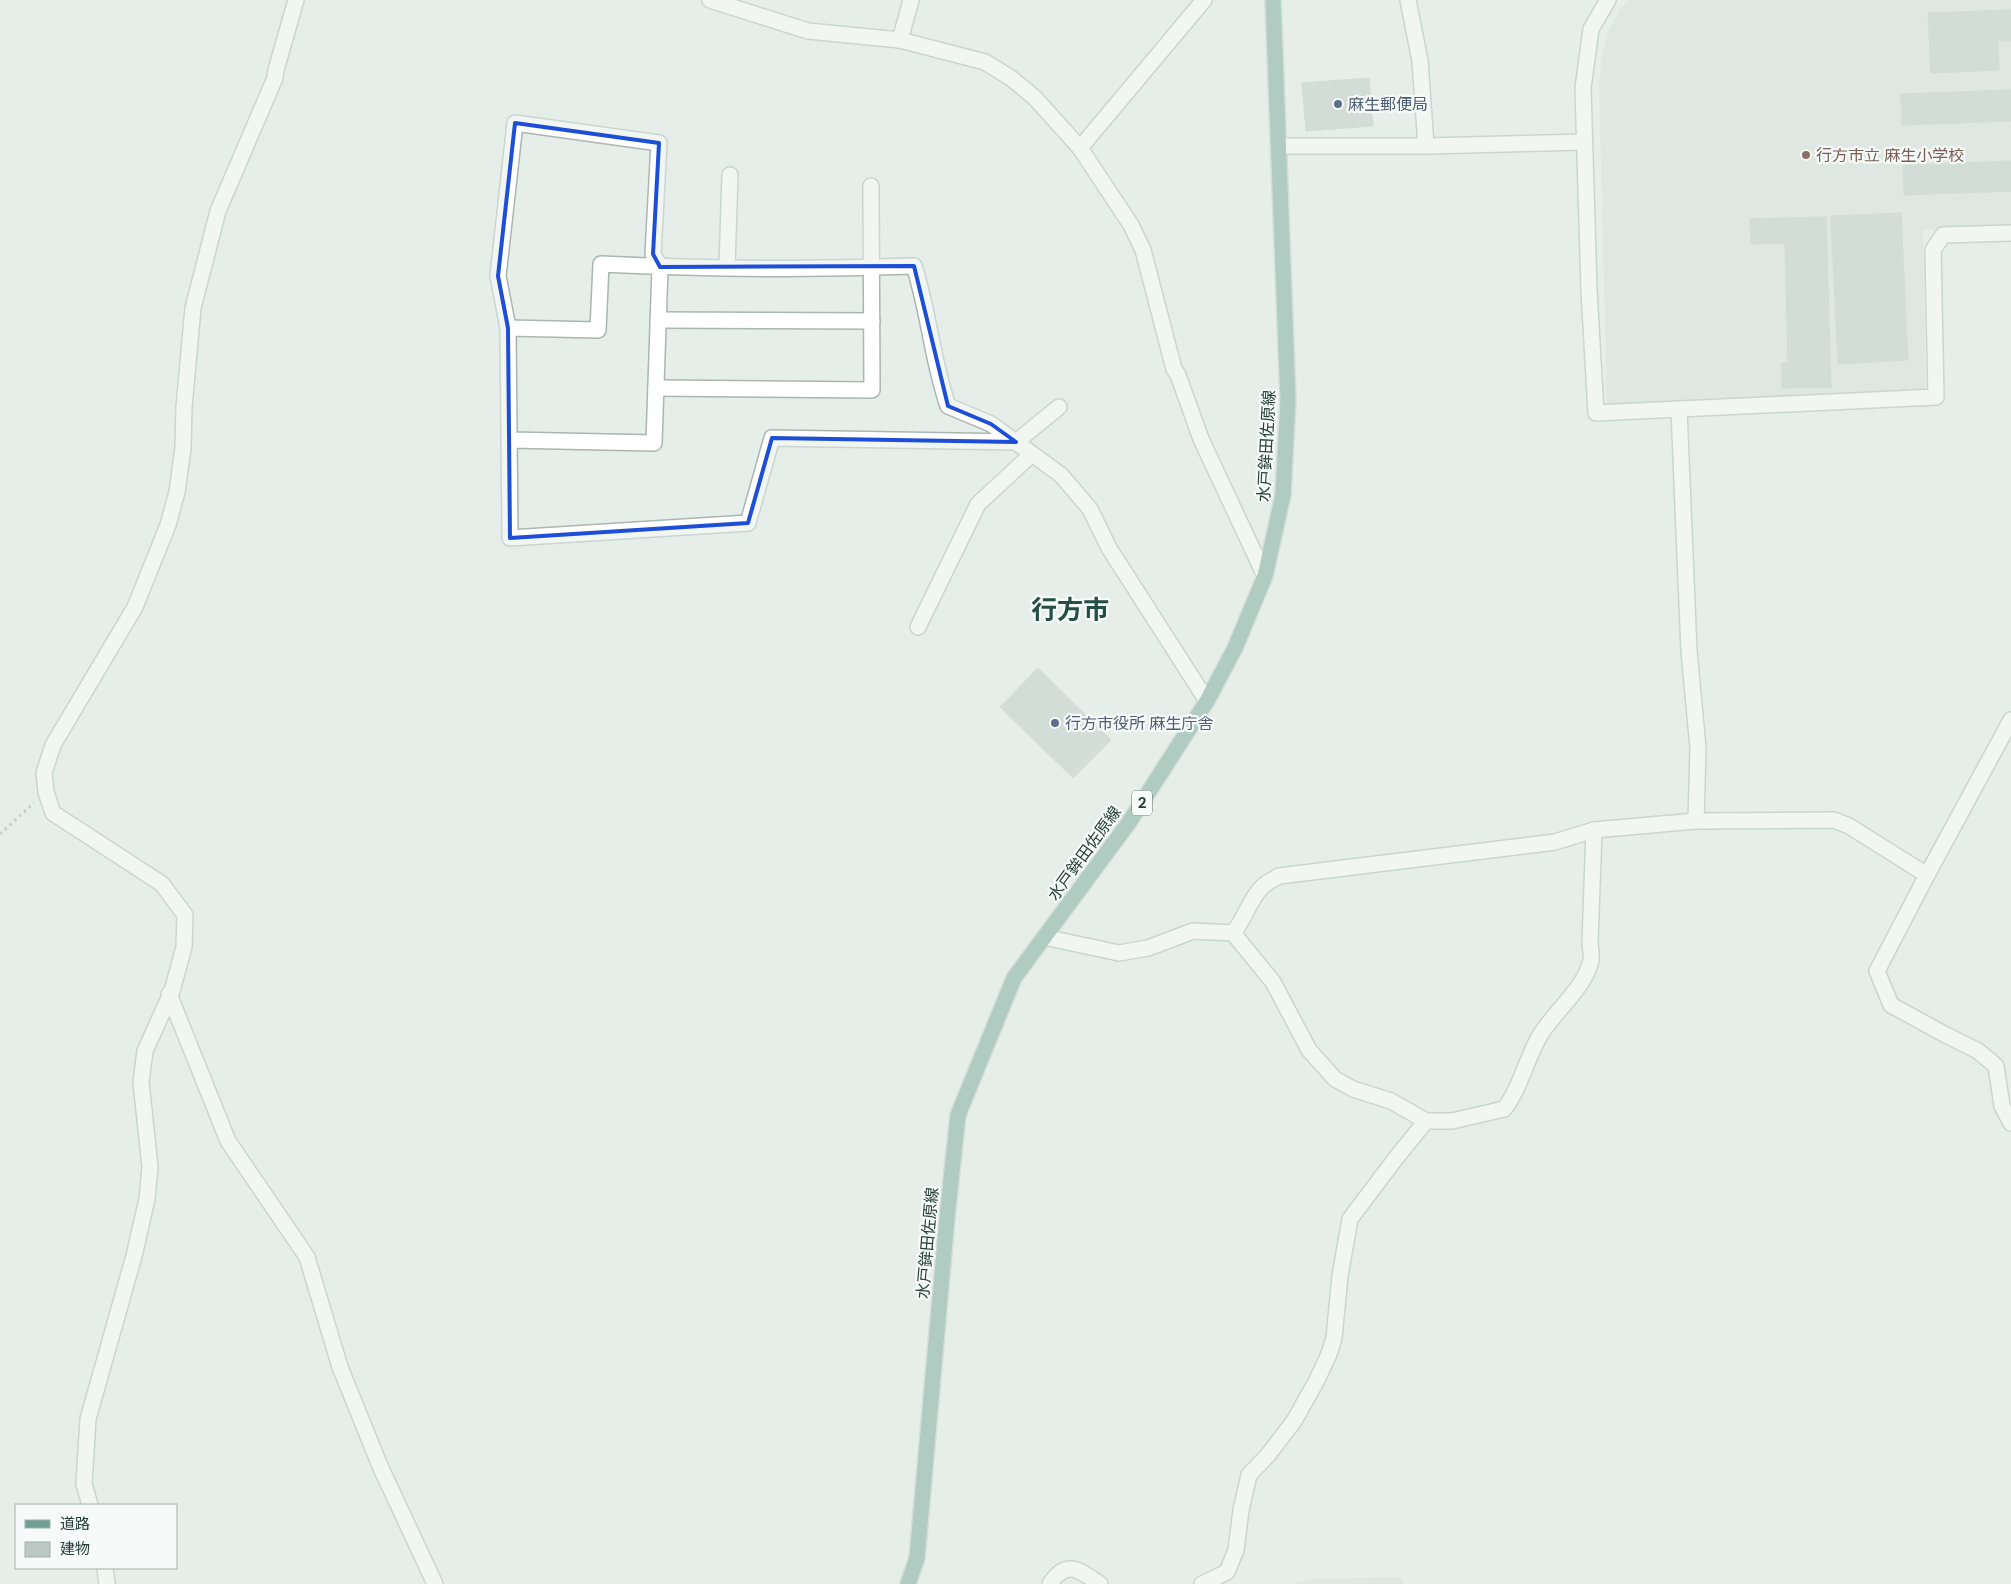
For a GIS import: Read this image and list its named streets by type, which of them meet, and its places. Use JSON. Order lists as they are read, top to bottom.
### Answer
{
  "streets": {
    "main road": ["水戸鉾田佐原線", "2"]
  },
  "districts": ["行方市"],
  "places": ["麻生郵便局", "行方市立 麻生小学校", "行方市役所 麻生庁舎"],
  "legend": ["道路", "建物"]
}
